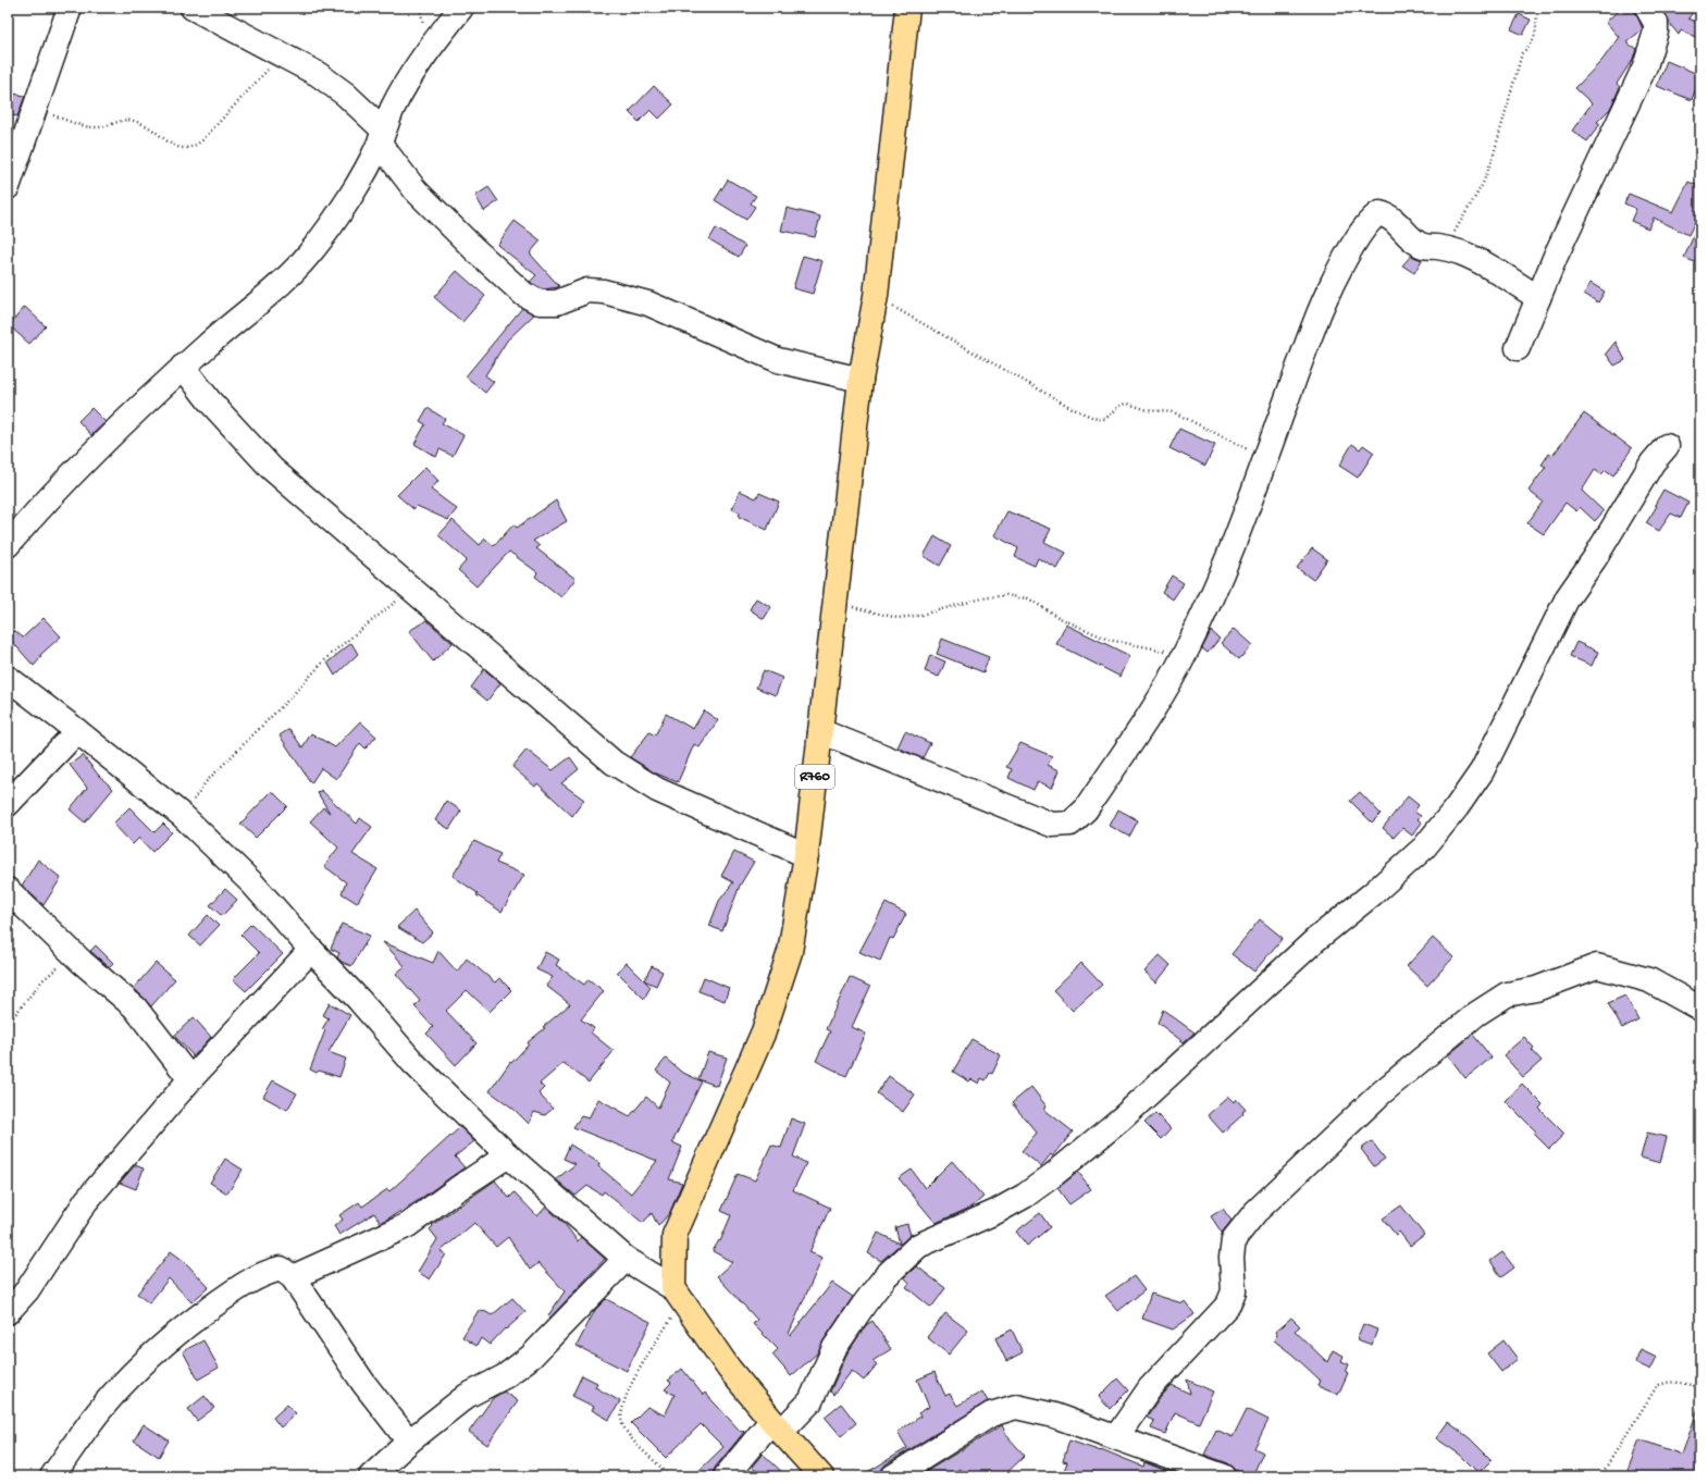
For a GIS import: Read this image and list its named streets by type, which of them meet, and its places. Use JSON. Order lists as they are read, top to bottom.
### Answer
{
  "streets": {
    "main road": ["R760"]
  }
}
